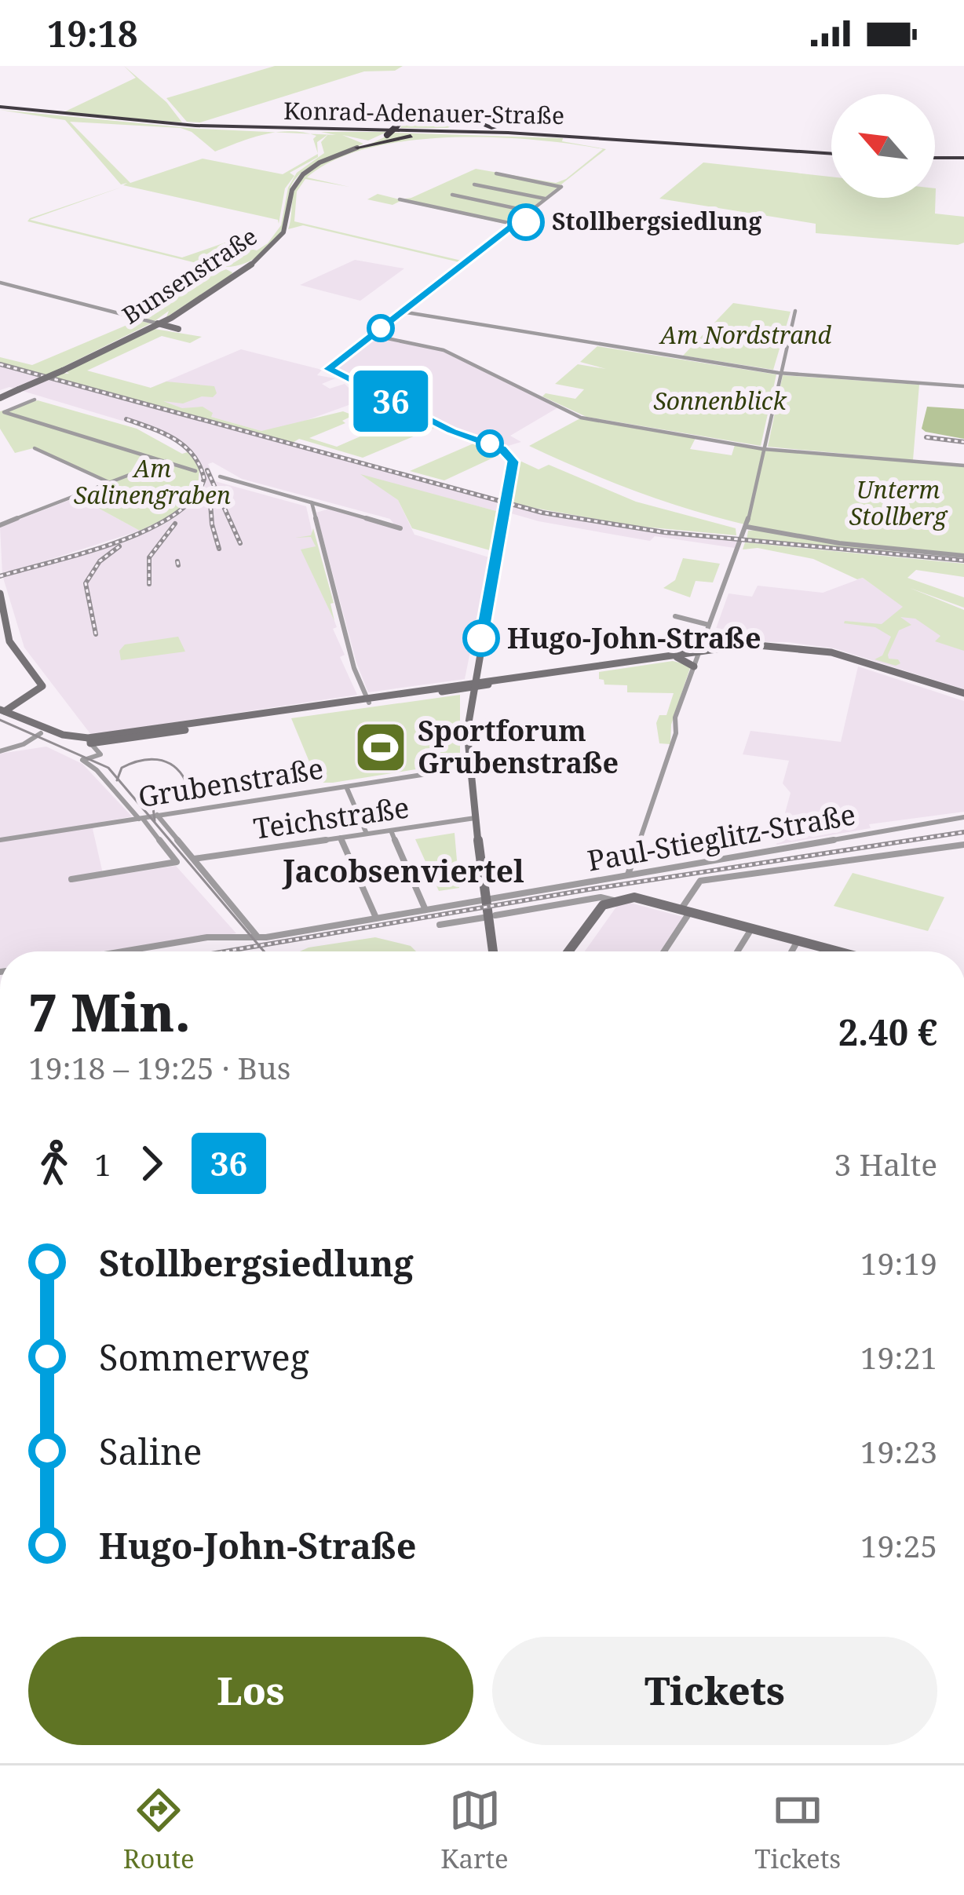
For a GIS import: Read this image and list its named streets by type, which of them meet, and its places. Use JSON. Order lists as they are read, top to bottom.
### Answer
{
  "streets": {
    "highway": ["Konrad-Adenauer-Straße"],
    "main road": ["Bunsenstraße"],
    "street": ["Grubenstraße", "Teichstraße", "Paul-Stieglitz-Straße"]
  },
  "districts": ["Jacobsenviertel"],
  "parks": [
    "Am Nordstrand",
    "Sonnenblick",
    "Am Salinengraben",
    "Unterm Stollberg"
  ],
  "places": {
    "other": ["Stollbergsiedlung", "Hugo-John-Straße"],
    "sports": ["Sportforum Grubenstraße"]
  },
  "lines": ["bus line 36"],
  "north": "top left",
  "page": {
    "status": "19:18",
    "on_map": "36",
    "heading": ["7 Min.", "19:18 – 19:25 · Bus", "2.40 €"],
    "legs": ["1", "36", "3 Halte"],
    "list": [
      {
        "name": "Stollbergsiedlung",
        "value": "19:19"
      },
      {
        "name": "Sommerweg",
        "value": "19:21"
      },
      {
        "name": "Saline",
        "value": "19:23"
      },
      {
        "name": "Hugo-John-Straße",
        "value": "19:25"
      }
    ],
    "buttons": ["Los", "Tickets"],
    "tabs": ["Route", "Karte", "Tickets"]
  }
}
